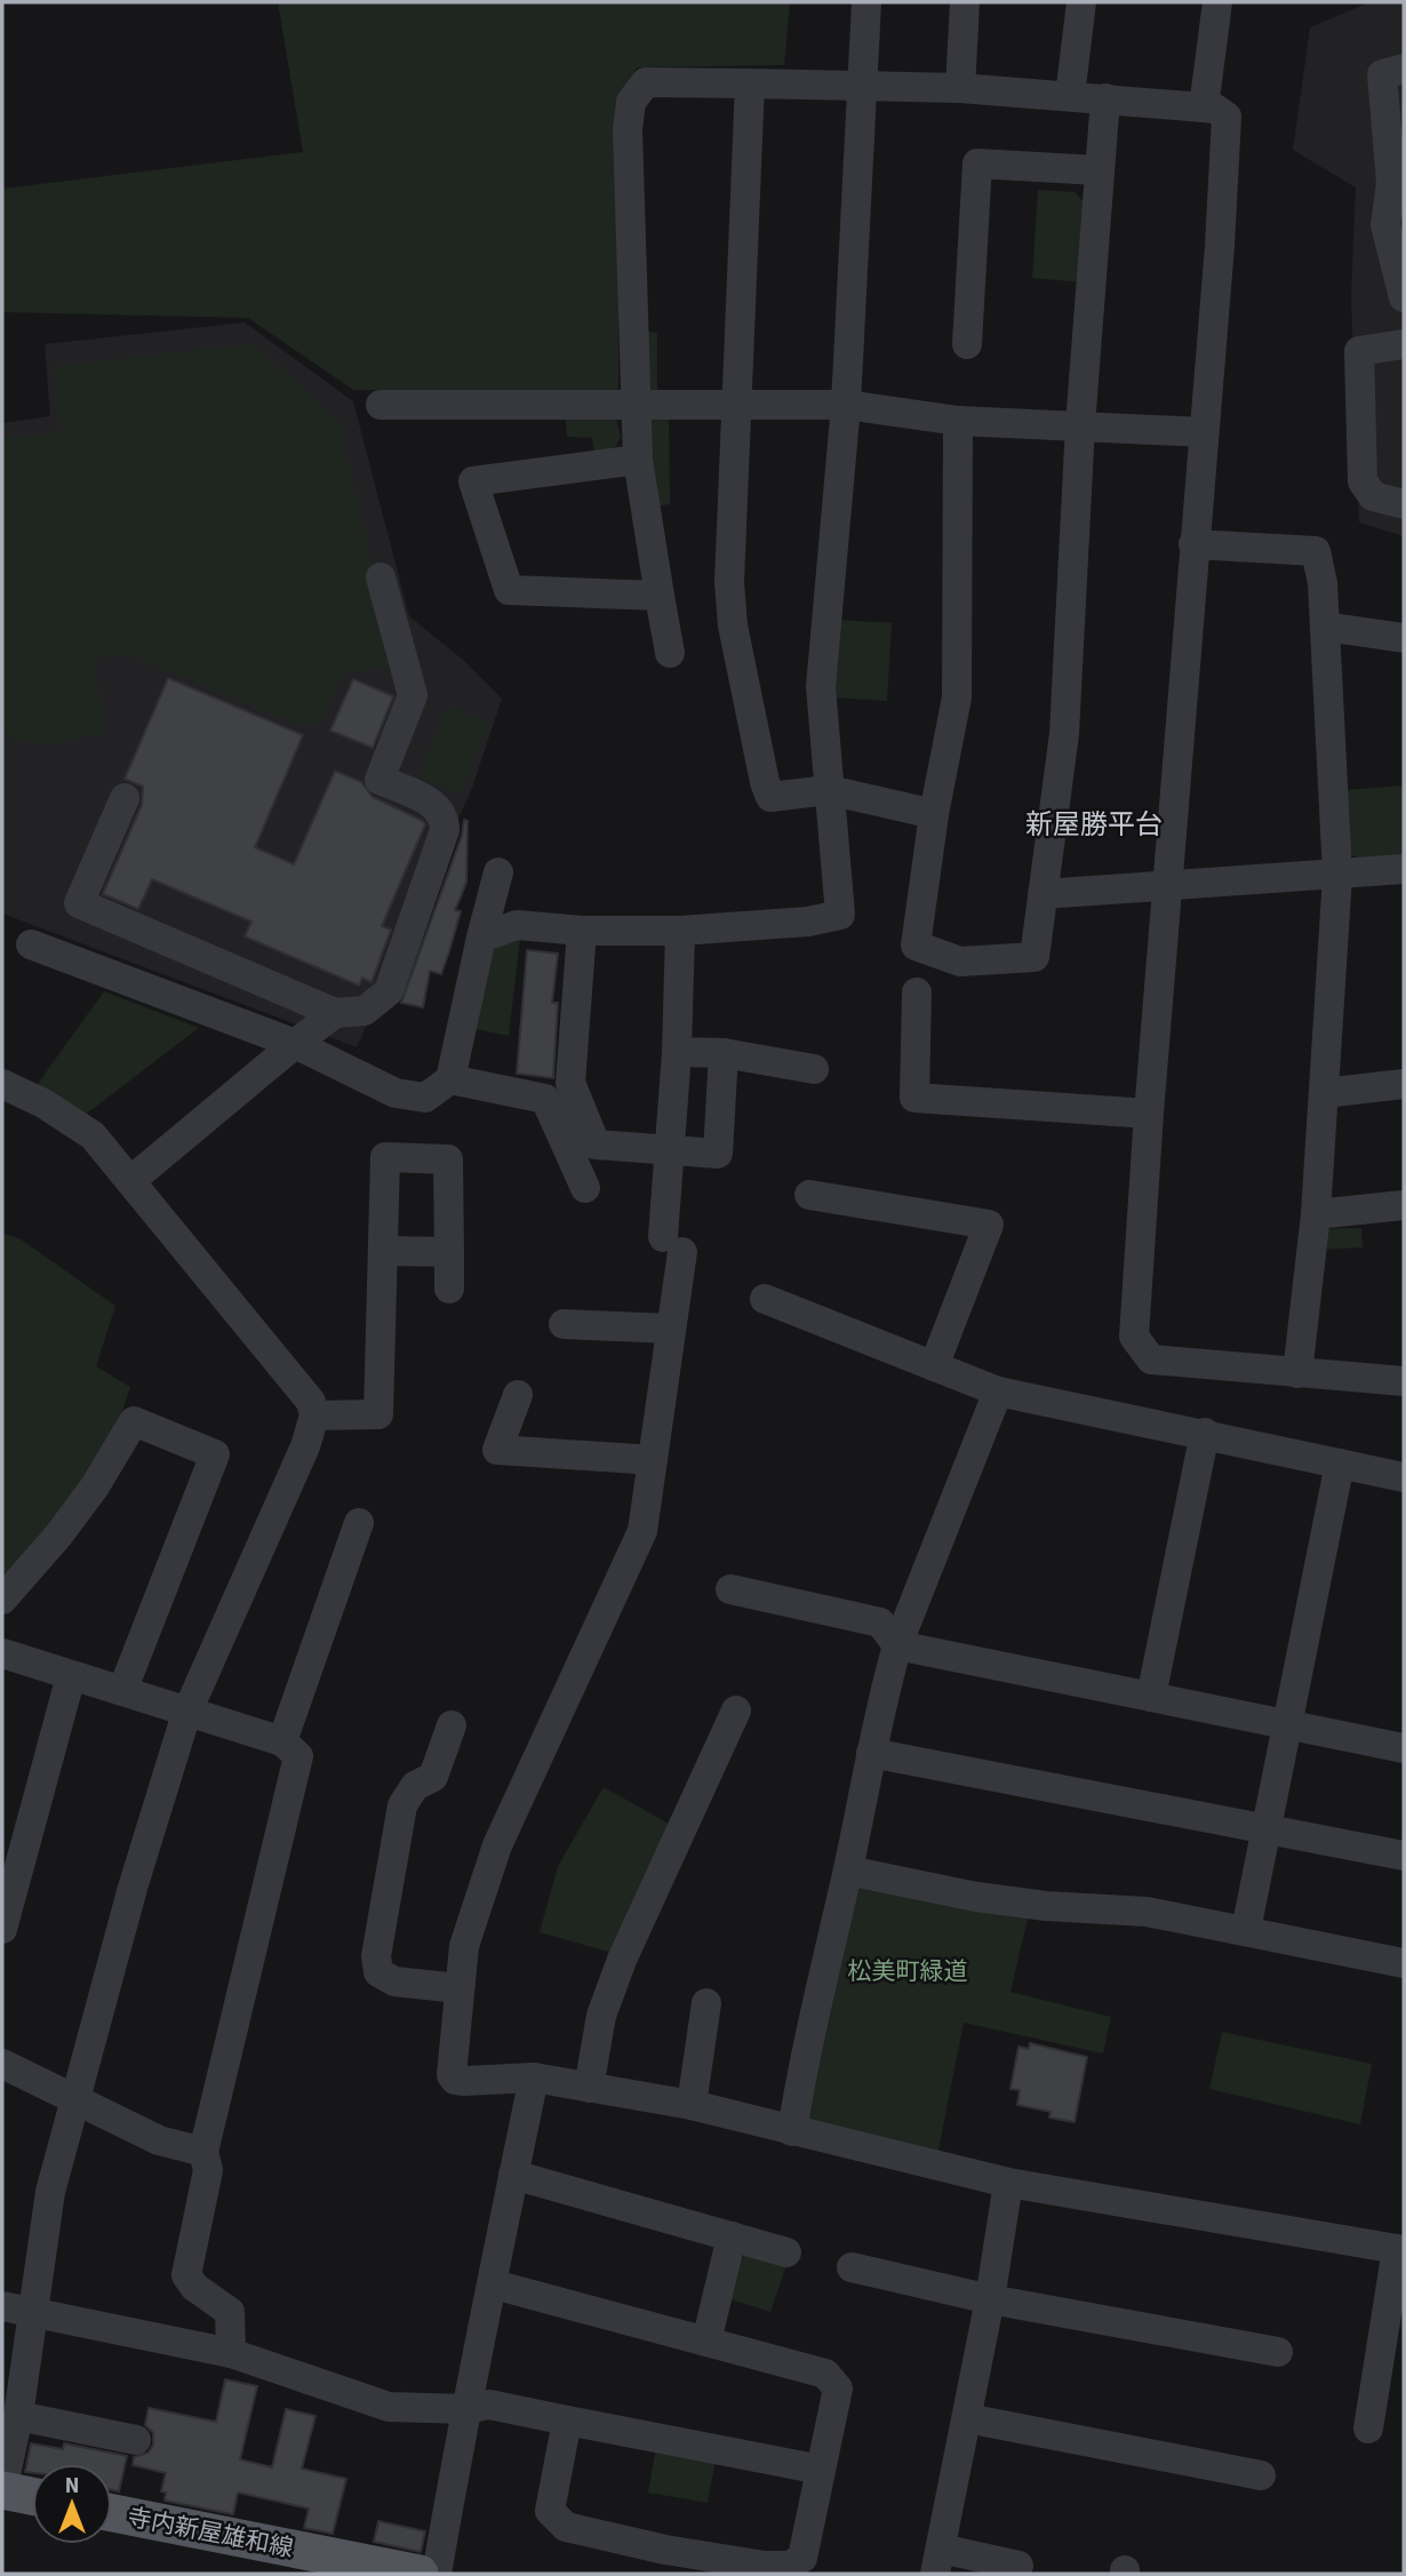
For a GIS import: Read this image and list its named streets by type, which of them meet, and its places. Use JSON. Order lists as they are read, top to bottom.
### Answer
{
  "streets": {
    "main road": ["寺内新屋雄和線"]
  },
  "districts": ["新屋勝平台"],
  "parks": ["松美町緑道"],
  "north": "top"
}
